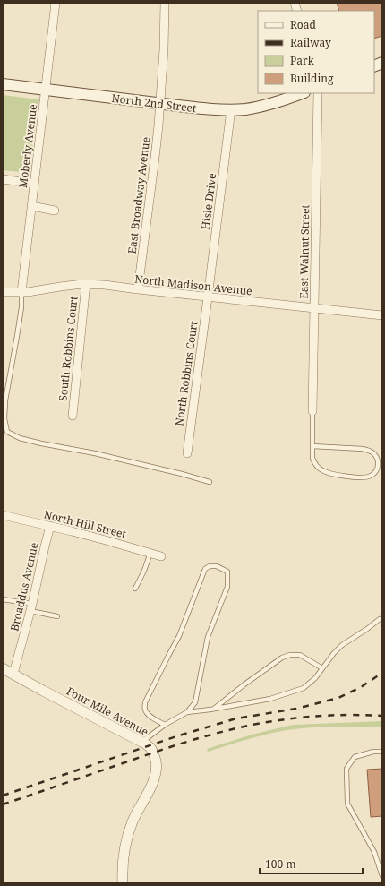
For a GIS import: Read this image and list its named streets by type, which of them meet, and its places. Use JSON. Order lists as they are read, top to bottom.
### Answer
{
  "streets": {
    "main road": ["North 2nd Street"],
    "street": [
      "Moberly Avenue",
      "East Broadway Avenue",
      "Hisle Drive",
      "East Walnut Street",
      "North Madison Avenue",
      "South Robbins Court",
      "North Robbins Court",
      "North Hill Street",
      "Broaddus Avenue",
      "Four Mile Avenue"
    ]
  },
  "crossings": [
    ["North 2nd Street", "Moberly Avenue"],
    ["North 2nd Street", "East Broadway Avenue"],
    ["North 2nd Street", "Hisle Drive"],
    ["Moberly Avenue", "North Madison Avenue"],
    ["East Broadway Avenue", "North Madison Avenue"],
    ["Hisle Drive", "North Madison Avenue"],
    ["Hisle Drive", "North Robbins Court"],
    ["East Walnut Street", "North Madison Avenue"],
    ["North Madison Avenue", "South Robbins Court"],
    ["North Madison Avenue", "North Robbins Court"],
    ["North Hill Street", "Broaddus Avenue"],
    ["Broaddus Avenue", "Four Mile Avenue"]
  ],
  "legend": [
    "Road",
    "Railway",
    "Park",
    "Building"
  ],
  "scale_bar": "100 m"
}
